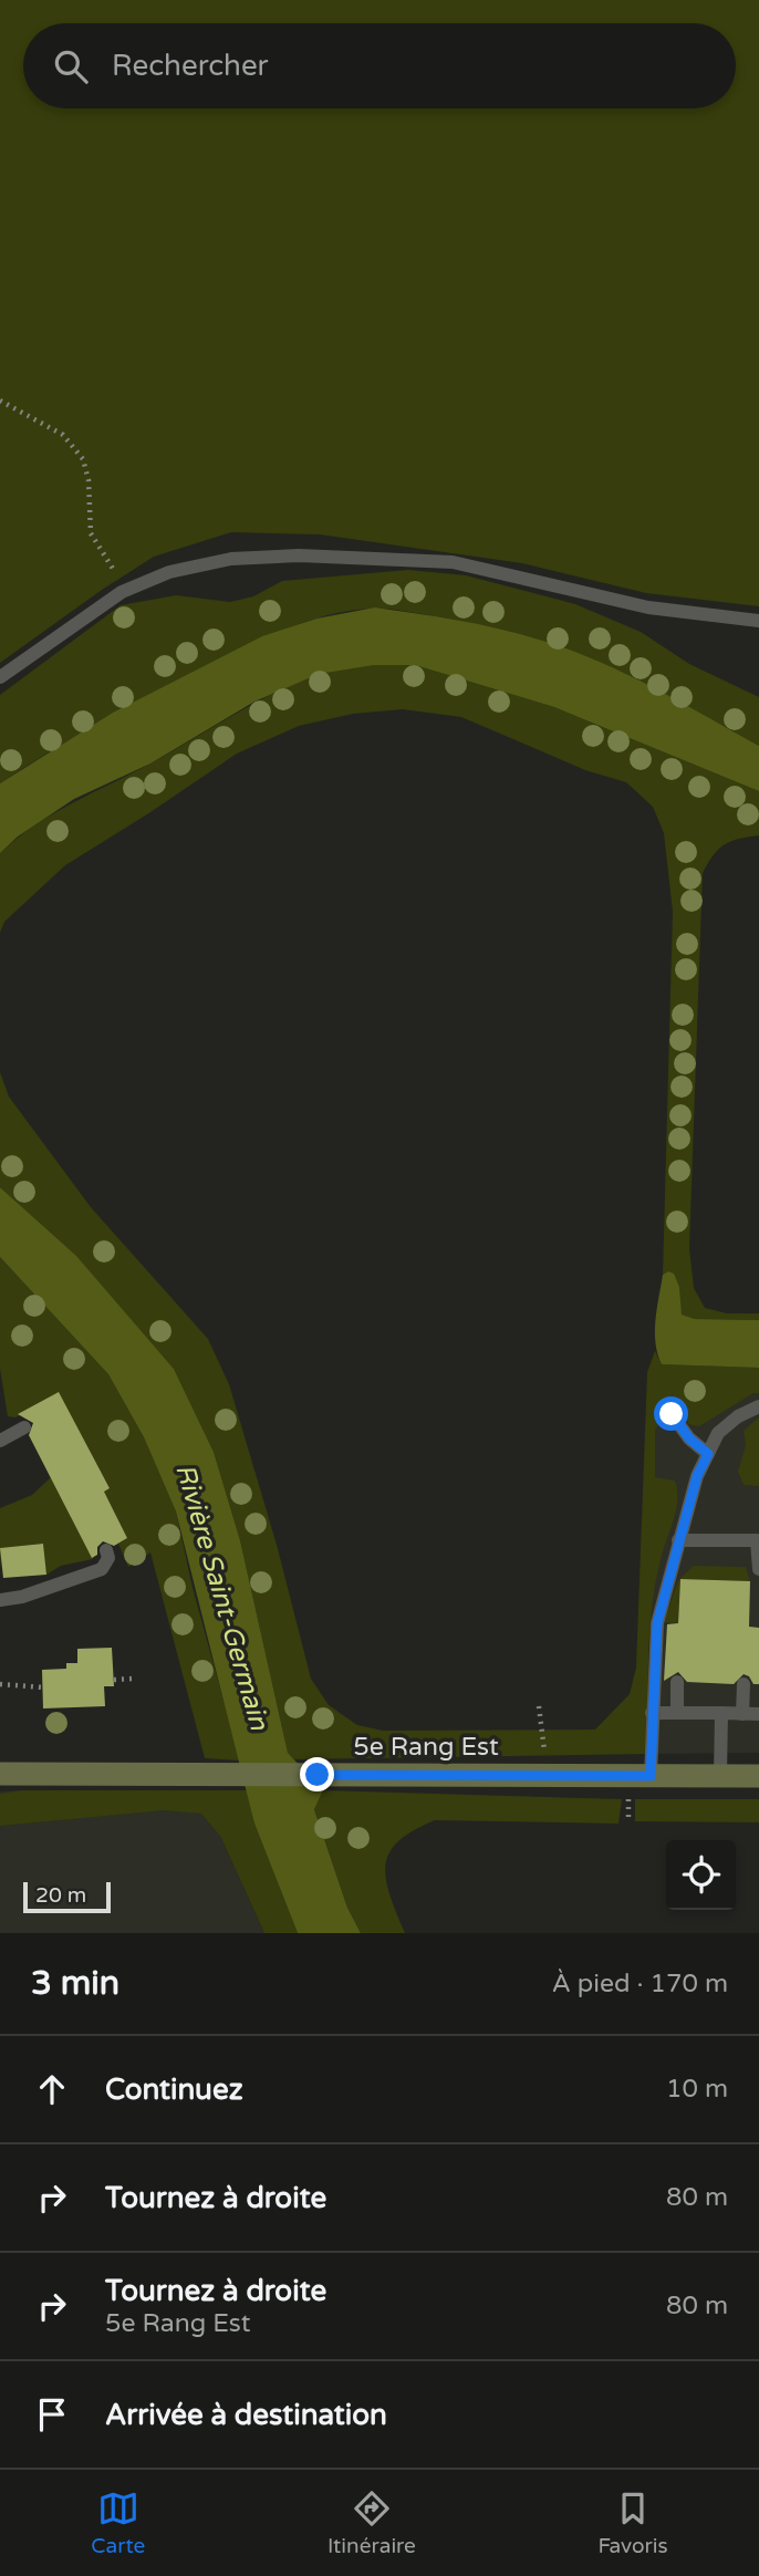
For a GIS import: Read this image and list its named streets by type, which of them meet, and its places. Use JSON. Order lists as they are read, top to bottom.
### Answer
{
  "streets": {
    "street": ["5e Rang Est"]
  },
  "water": ["Rivière Saint-Germain"],
  "scale_bar": "20 m",
  "page": {
    "search": "Rechercher",
    "scale": "20 m",
    "heading": ["3 min", "À pied · 170 m"],
    "list": [
      ["Continuez", "10 m"],
      ["Tournez à droite", "80 m"],
      ["Tournez à droite", "5e Rang Est", "80 m"],
      "Arrivée à destination"
    ],
    "nav": ["Carte", "Itinéraire", "Favoris"]
  }
}
